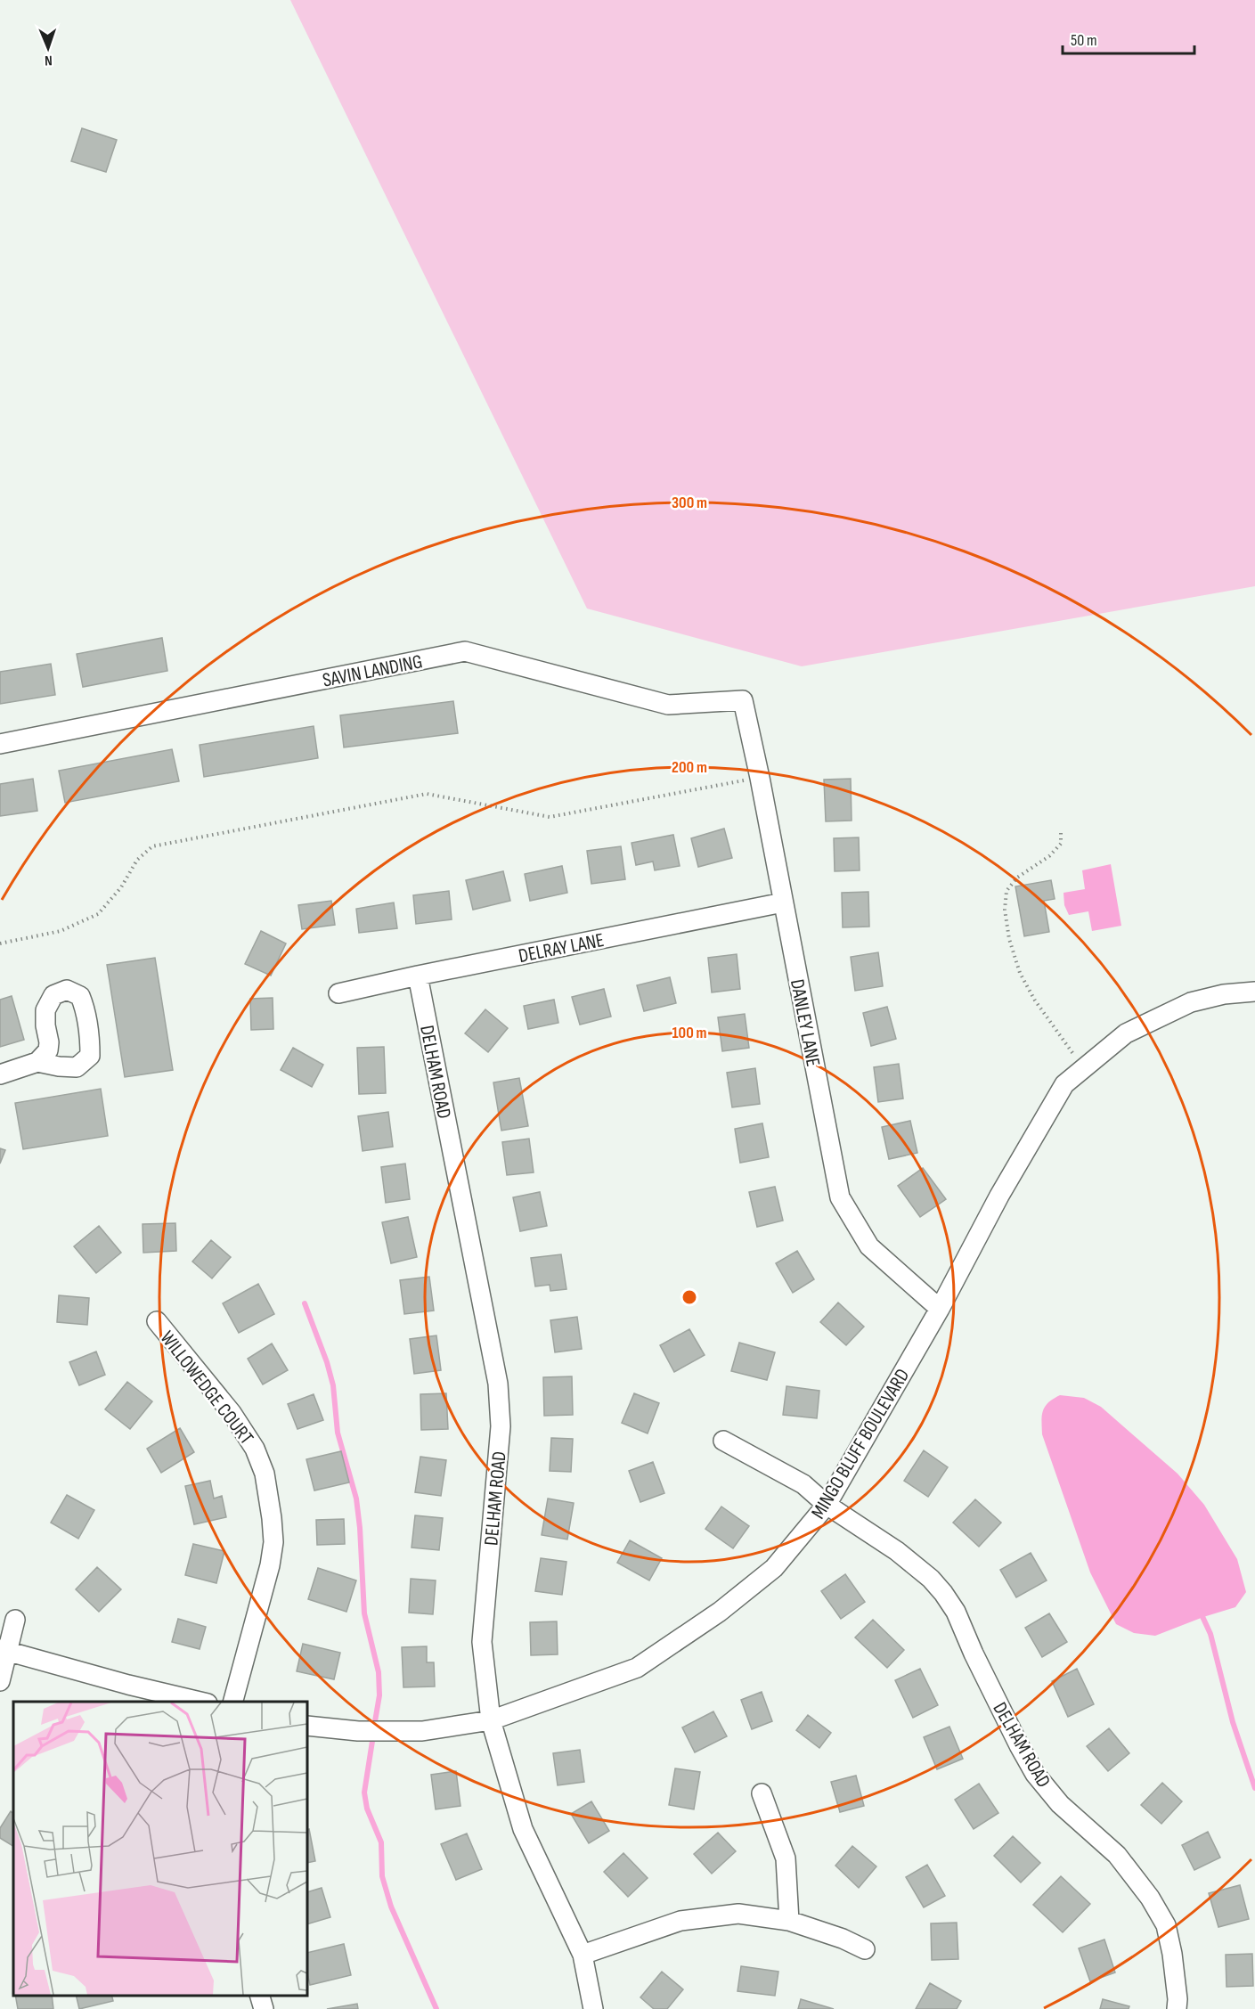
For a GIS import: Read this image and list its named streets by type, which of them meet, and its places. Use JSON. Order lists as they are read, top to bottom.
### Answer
{
  "streets": {
    "street": [
      "SAVIN LANDING",
      "DELRAY LANE",
      "DANLEY LANE",
      "DELHAM ROAD",
      "WILLOWEDGE COURT",
      "MINGO BLUFF BOULEVARD"
    ]
  },
  "crossings": [
    ["SAVIN LANDING", "DANLEY LANE"],
    ["DELRAY LANE", "DANLEY LANE"],
    ["DELRAY LANE", "DELHAM ROAD"],
    ["DANLEY LANE", "MINGO BLUFF BOULEVARD"],
    ["DELHAM ROAD", "MINGO BLUFF BOULEVARD"]
  ],
  "scale_bar": "50 m",
  "north": "bottom",
  "rings": ["300 m", "200 m", "100 m"]
}
